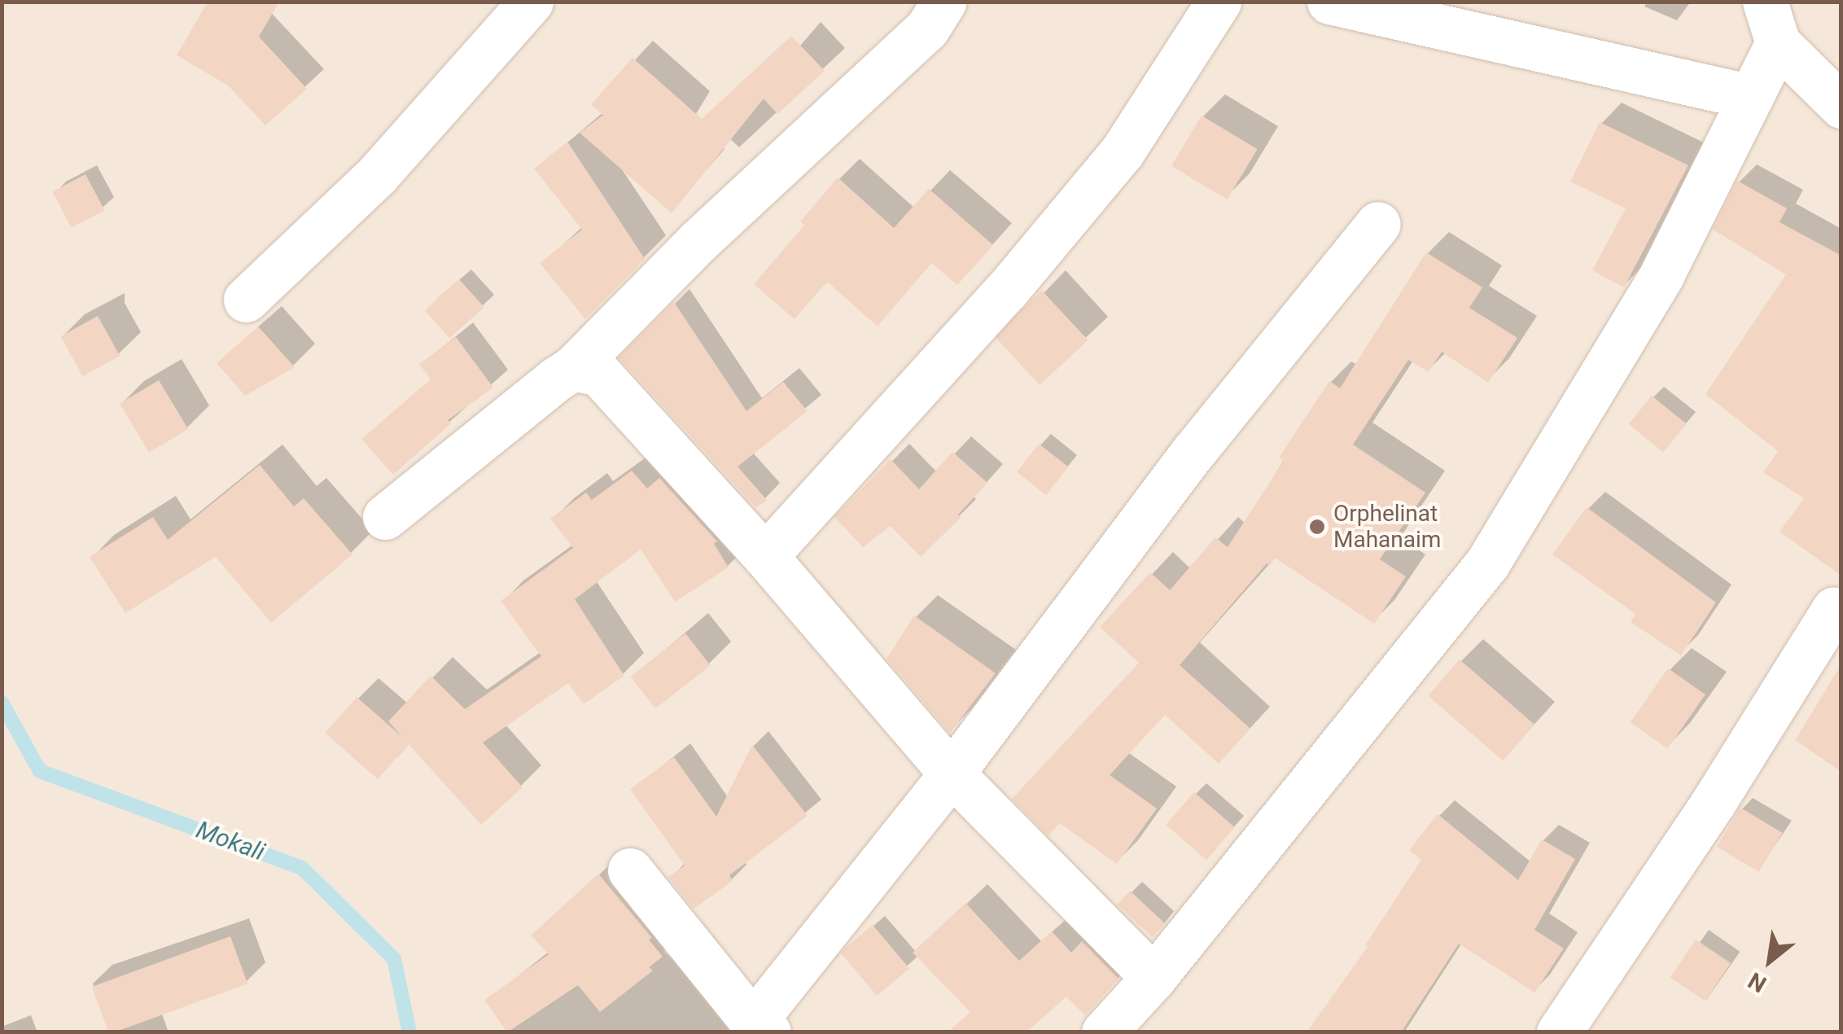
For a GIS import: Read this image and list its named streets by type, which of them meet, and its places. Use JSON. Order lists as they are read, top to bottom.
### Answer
{
  "water": ["Mokali"],
  "places": ["Orphelinat Mahanaim"],
  "north": "bottom left"
}
